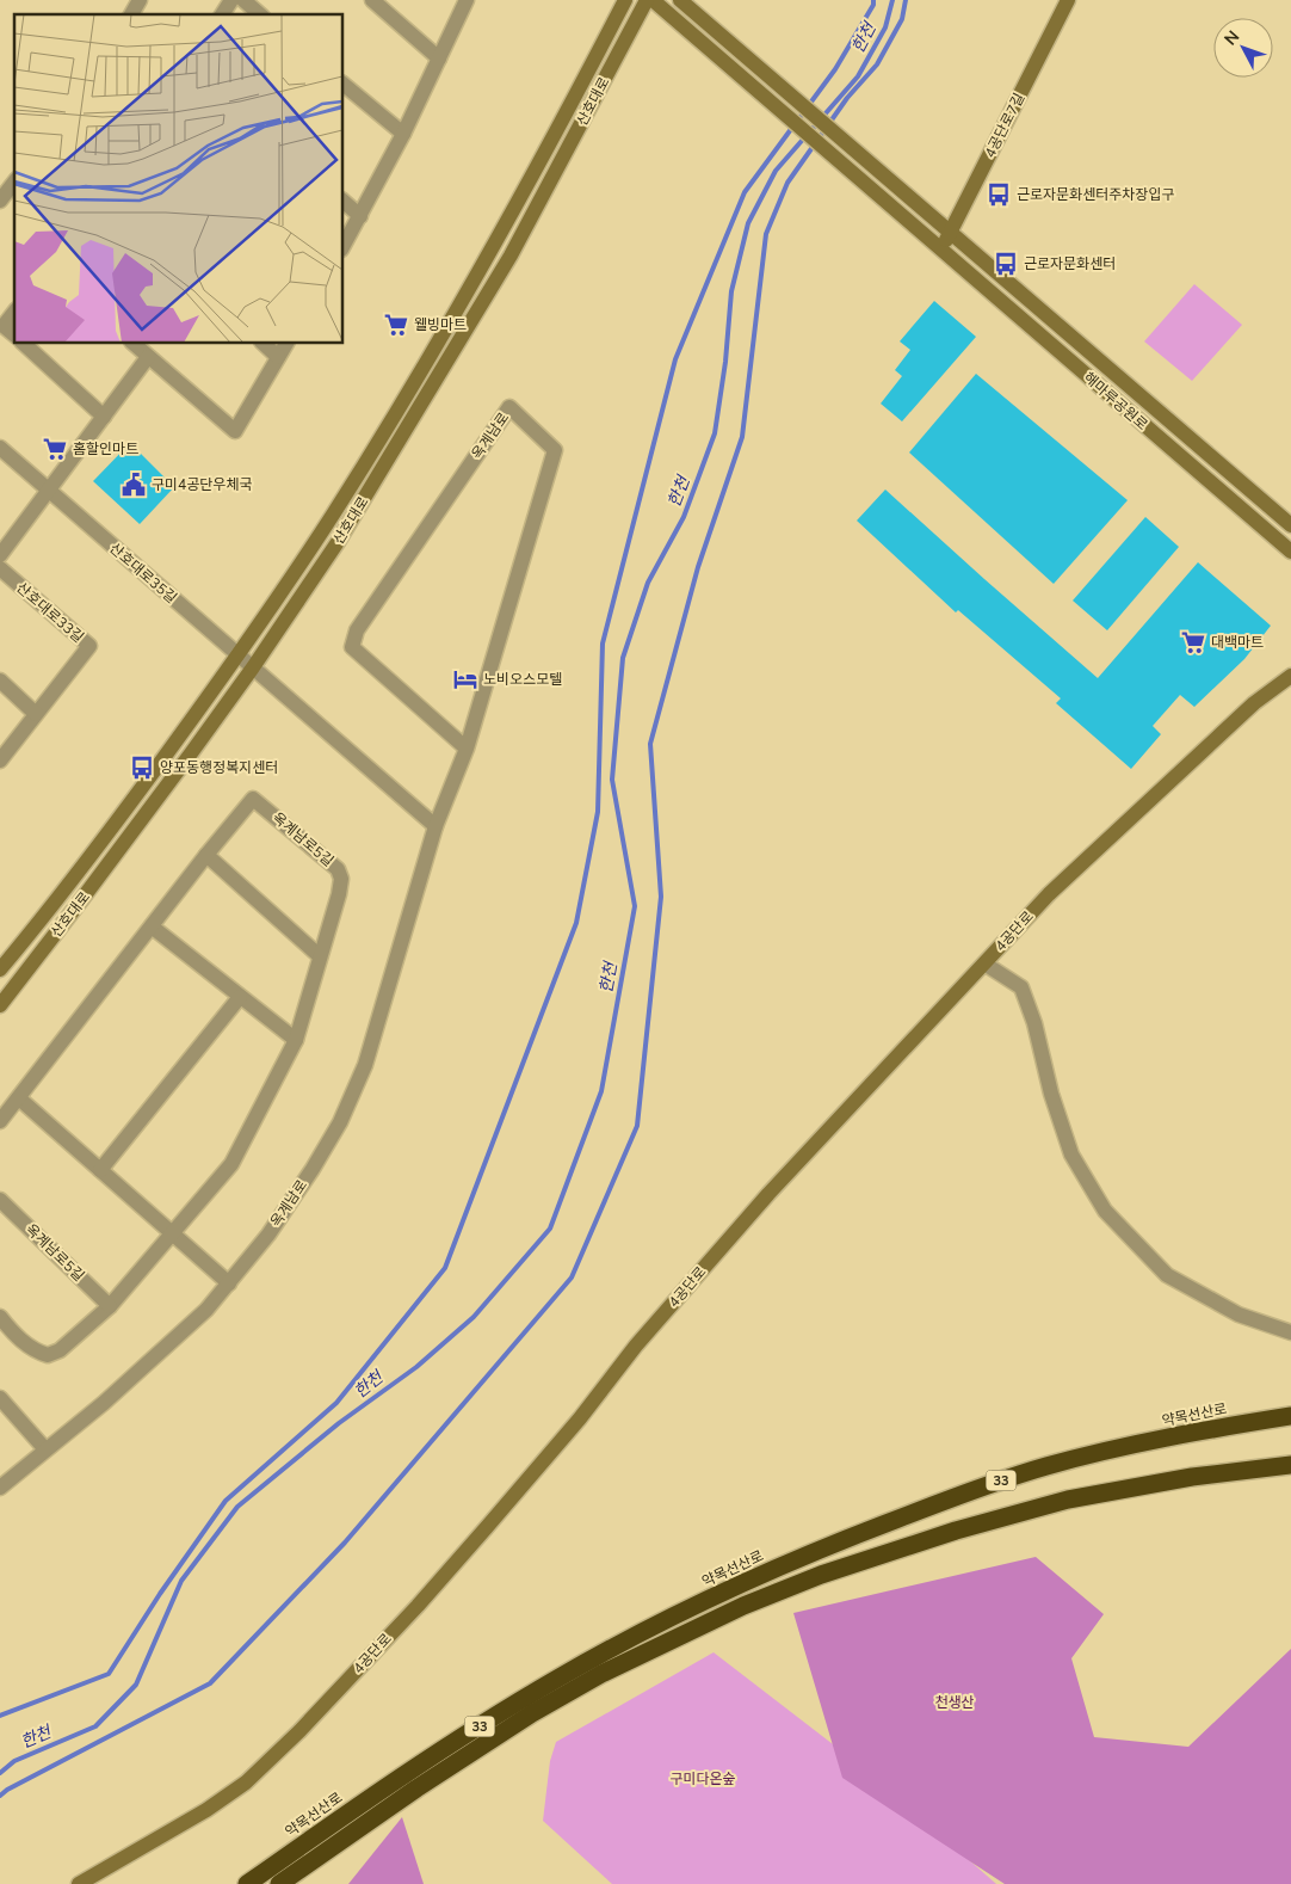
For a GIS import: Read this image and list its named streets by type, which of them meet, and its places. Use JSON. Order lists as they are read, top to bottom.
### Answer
{
  "streets": {
    "highway": ["약목선산로", "33"],
    "street": [
      "산호대로",
      "4공단로7길",
      "해마루공원로",
      "옥계남로",
      "산호대로35길",
      "산호대로33길",
      "옥계남로5길",
      "4공단로"
    ]
  },
  "crossings": [
    ["산호대로", "산호대로35길"],
    ["4공단로7길", "해마루공원로"]
  ],
  "water": ["한천"],
  "parks": ["천생산", "구미다온숲"],
  "places": {
    "bus stop": ["근로자문화센터주차장입구", "근로자문화센터", "양포동행정복지센터"],
    "supermarket": ["웰빙마트", "홈할인마트", "대백마트"],
    "public building": ["구미4공단우체국"],
    "hotel": ["노비오스모텔"]
  },
  "north": "top left"
}
